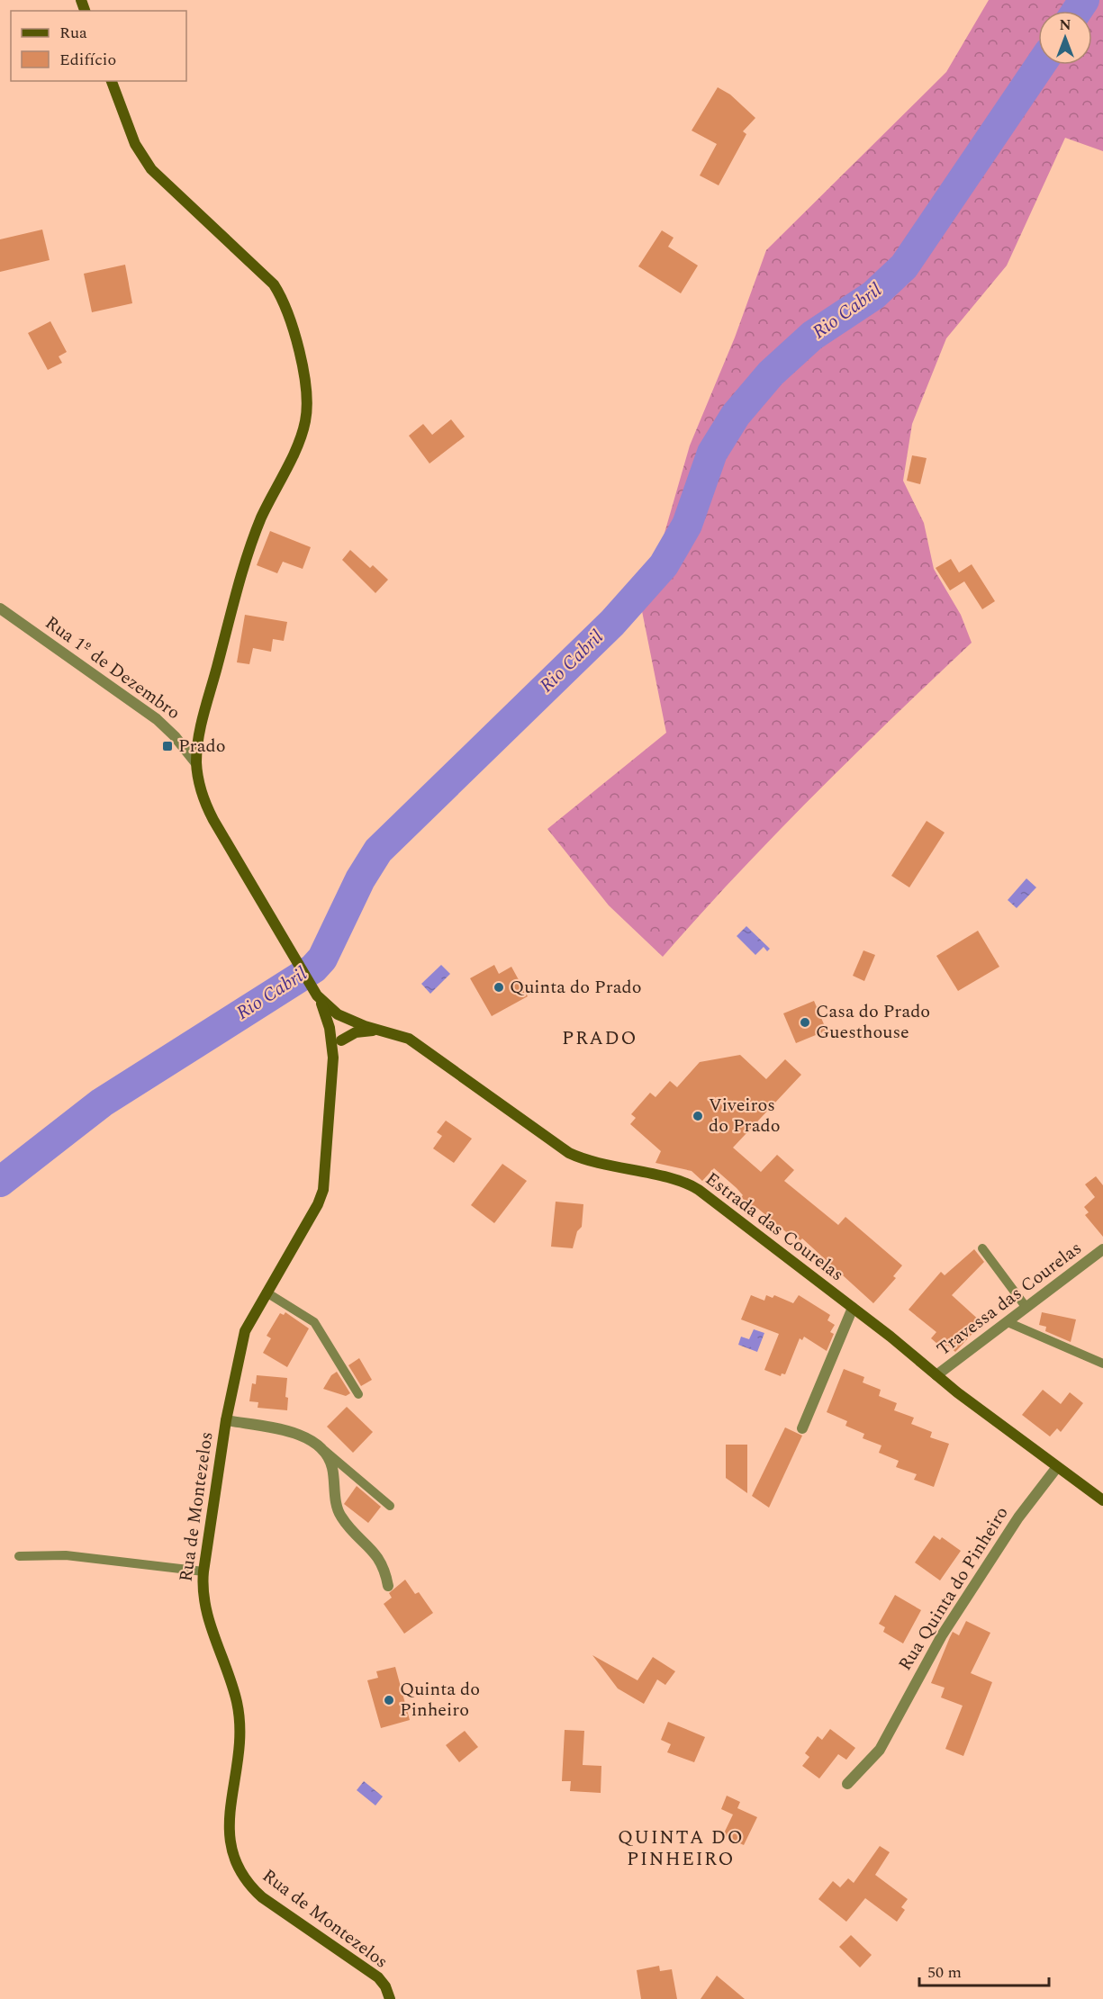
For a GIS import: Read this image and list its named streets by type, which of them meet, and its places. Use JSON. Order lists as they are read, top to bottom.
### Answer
{
  "streets": {
    "main road": ["Estrada das Courelas", "Rua de Montezelos"],
    "street": ["Rua 1º de Dezembro", "Travessa das Courelas", "Rua Quinta do Pinheiro"]
  },
  "crossings": [
    ["Rua 1º de Dezembro", "Estrada das Courelas"],
    ["Estrada das Courelas", "Travessa das Courelas"],
    ["Estrada das Courelas", "Rua Quinta do Pinheiro"]
  ],
  "districts": ["PRADO", "QUINTA DO PINHEIRO"],
  "water": ["Rio Cabril"],
  "places": {
    "transit": ["Prado"],
    "other": [
      "Quinta do Prado",
      "Casa do Prado Guesthouse",
      "Viveiros do Prado",
      "Quinta do Pinheiro"
    ]
  },
  "legend": ["Rua", "Edifício"],
  "scale_bar": "50 m",
  "north": "top"
}
